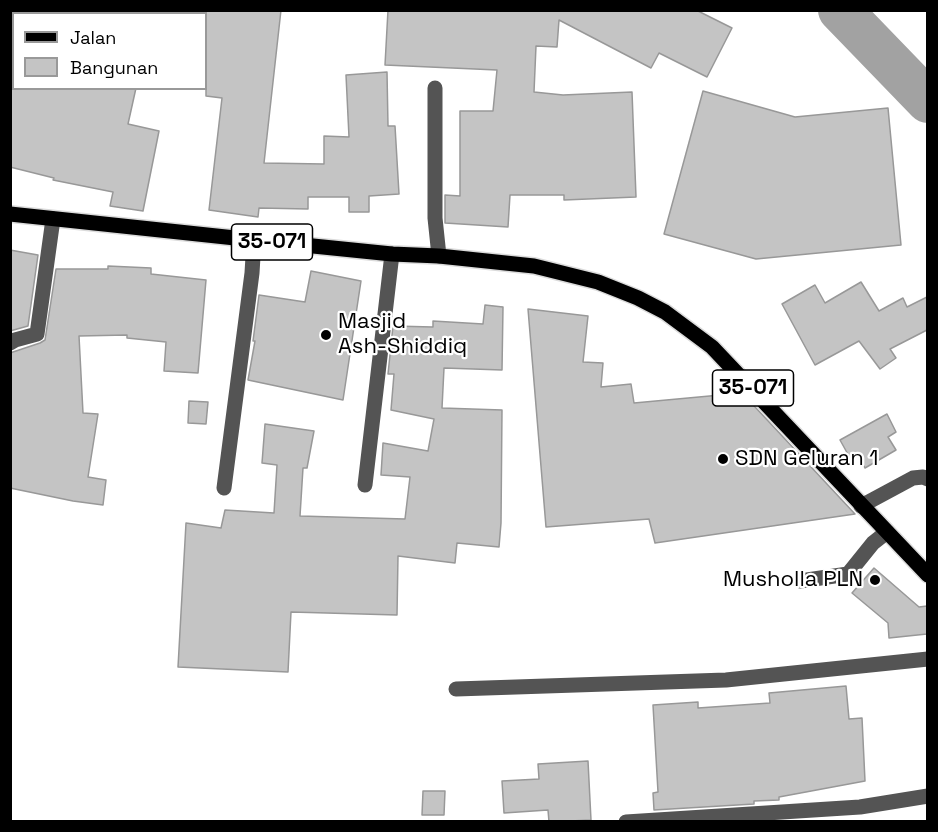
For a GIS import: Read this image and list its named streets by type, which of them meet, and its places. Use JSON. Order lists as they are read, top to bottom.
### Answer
{
  "streets": {
    "main road": ["35-071"]
  },
  "places": ["Masjid Ash-Shiddiq", "SDN Geluran 1", "Musholla PLN"],
  "legend": ["Jalan", "Bangunan"]
}
